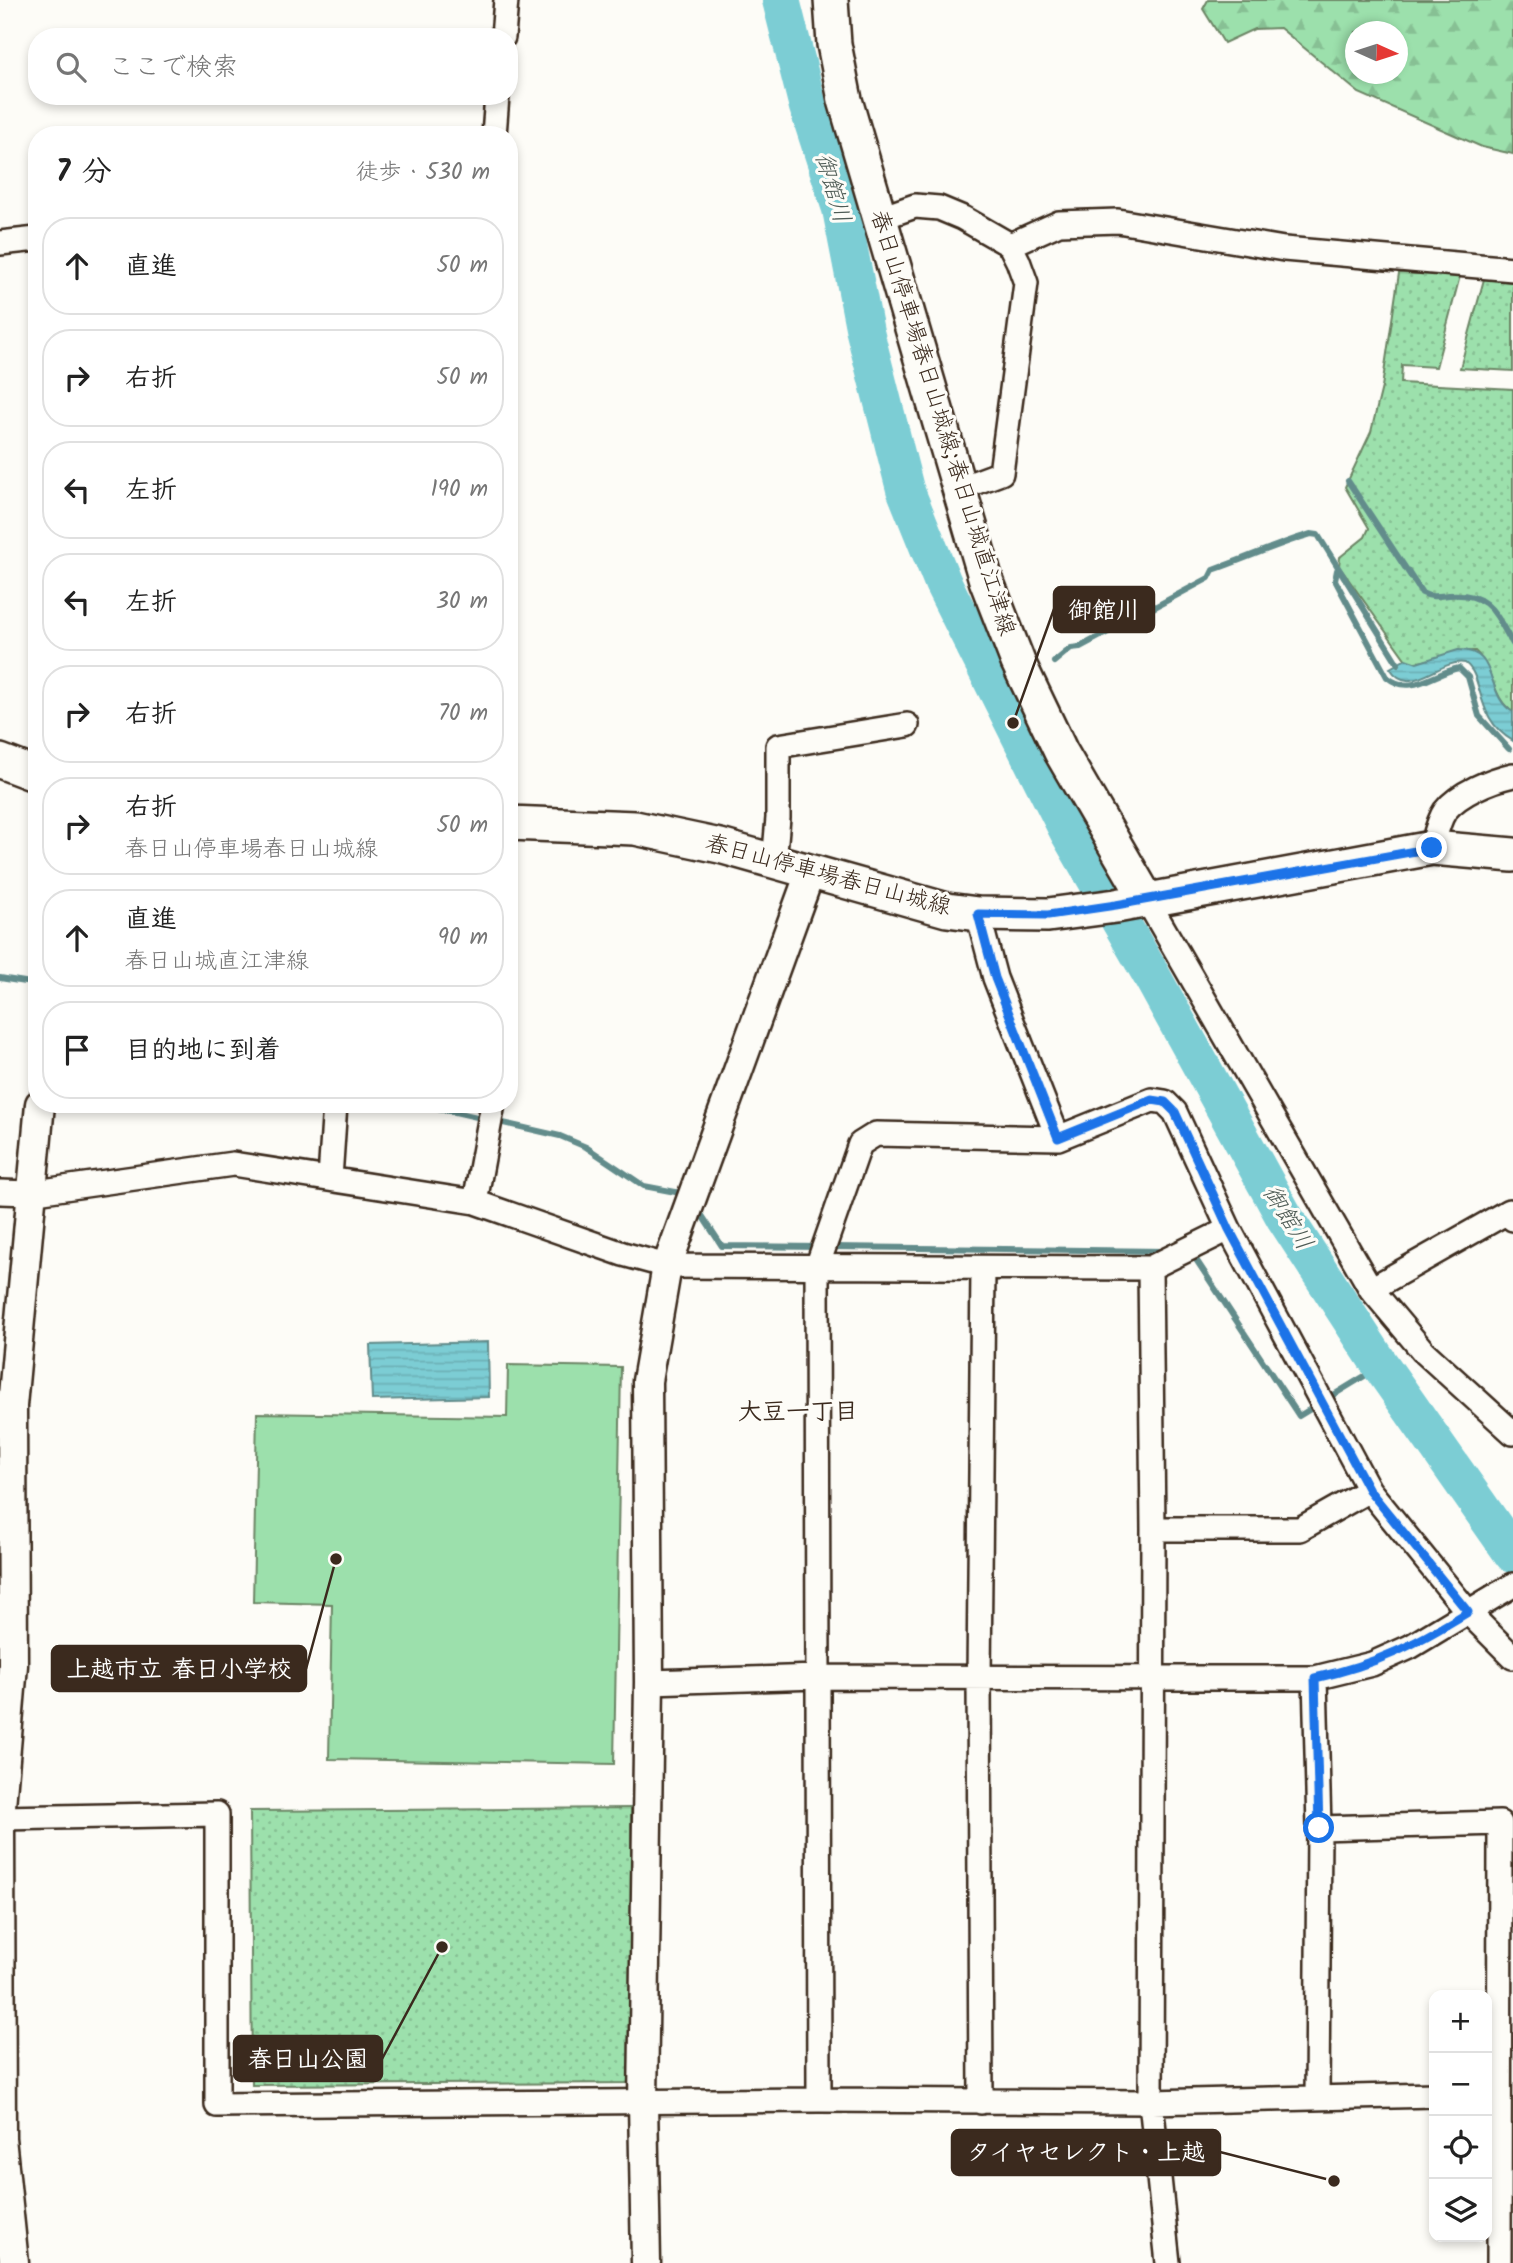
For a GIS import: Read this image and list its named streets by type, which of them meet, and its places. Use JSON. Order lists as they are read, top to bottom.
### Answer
{
  "streets": {
    "main road": ["春日山停車場春日山城線;春日山城直江津線", "春日山停車場春日山城線"]
  },
  "crossings": [
    ["春日山停車場春日山城線;春日山城直江津線", "春日山停車場春日山城線"]
  ],
  "districts": ["大豆一丁目"],
  "water": ["御館川"],
  "places": [
    "御館川",
    "上越市立 春日小学校",
    "春日山公園",
    "タイヤセレクト・上越"
  ],
  "north": "right",
  "page": {
    "search": "ここで検索",
    "heading": ["7 分", "徒歩 · 530 m"],
    "list": [
      ["直進", "50 m"],
      ["右折", "50 m"],
      ["左折", "190 m"],
      ["左折", "30 m"],
      ["右折", "70 m"],
      ["右折", "春日山停車場春日山城線", "50 m"],
      ["直進", "春日山城直江津線", "90 m"],
      "目的地に到着"
    ],
    "map_buttons": ["+", "−"]
  }
}
